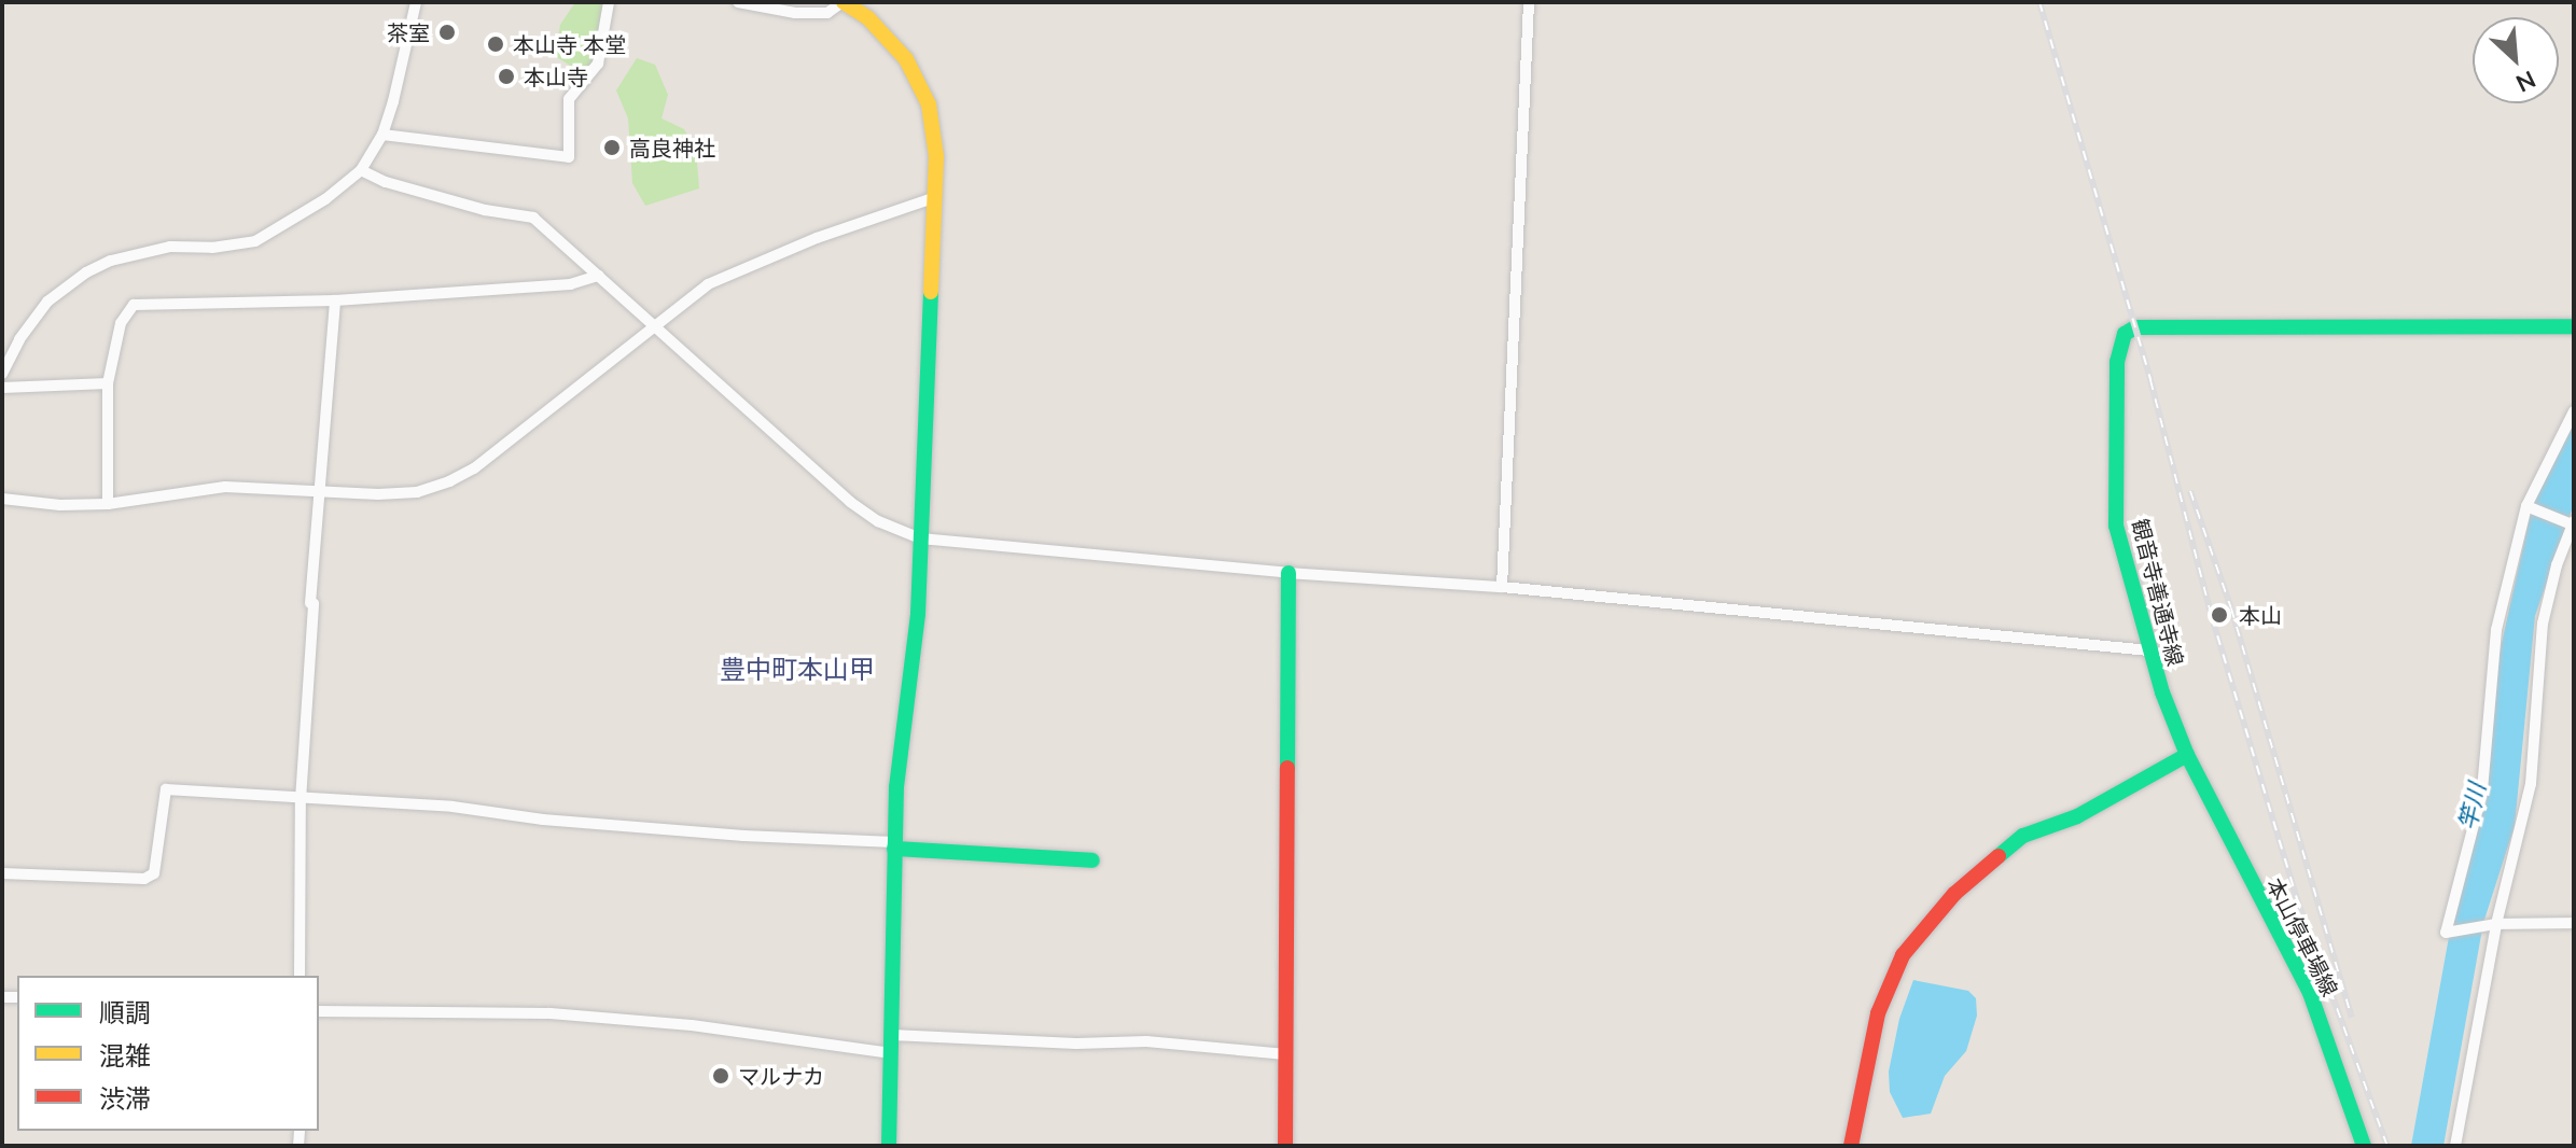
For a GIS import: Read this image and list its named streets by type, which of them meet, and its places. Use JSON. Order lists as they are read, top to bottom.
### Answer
{
  "streets": {
    "street": ["観音寺善通寺線", "本山停車場線"]
  },
  "crossings": [
    ["観音寺善通寺線", "本山停車場線"]
  ],
  "districts": ["豊中町本山甲"],
  "water": ["竿川"],
  "places": [
    "茶室",
    "本山寺 本堂",
    "本山寺",
    "高良神社",
    "本山",
    "マルナカ"
  ],
  "legend": ["順調", "混雑", "渋滞"],
  "north": "bottom right"
}
